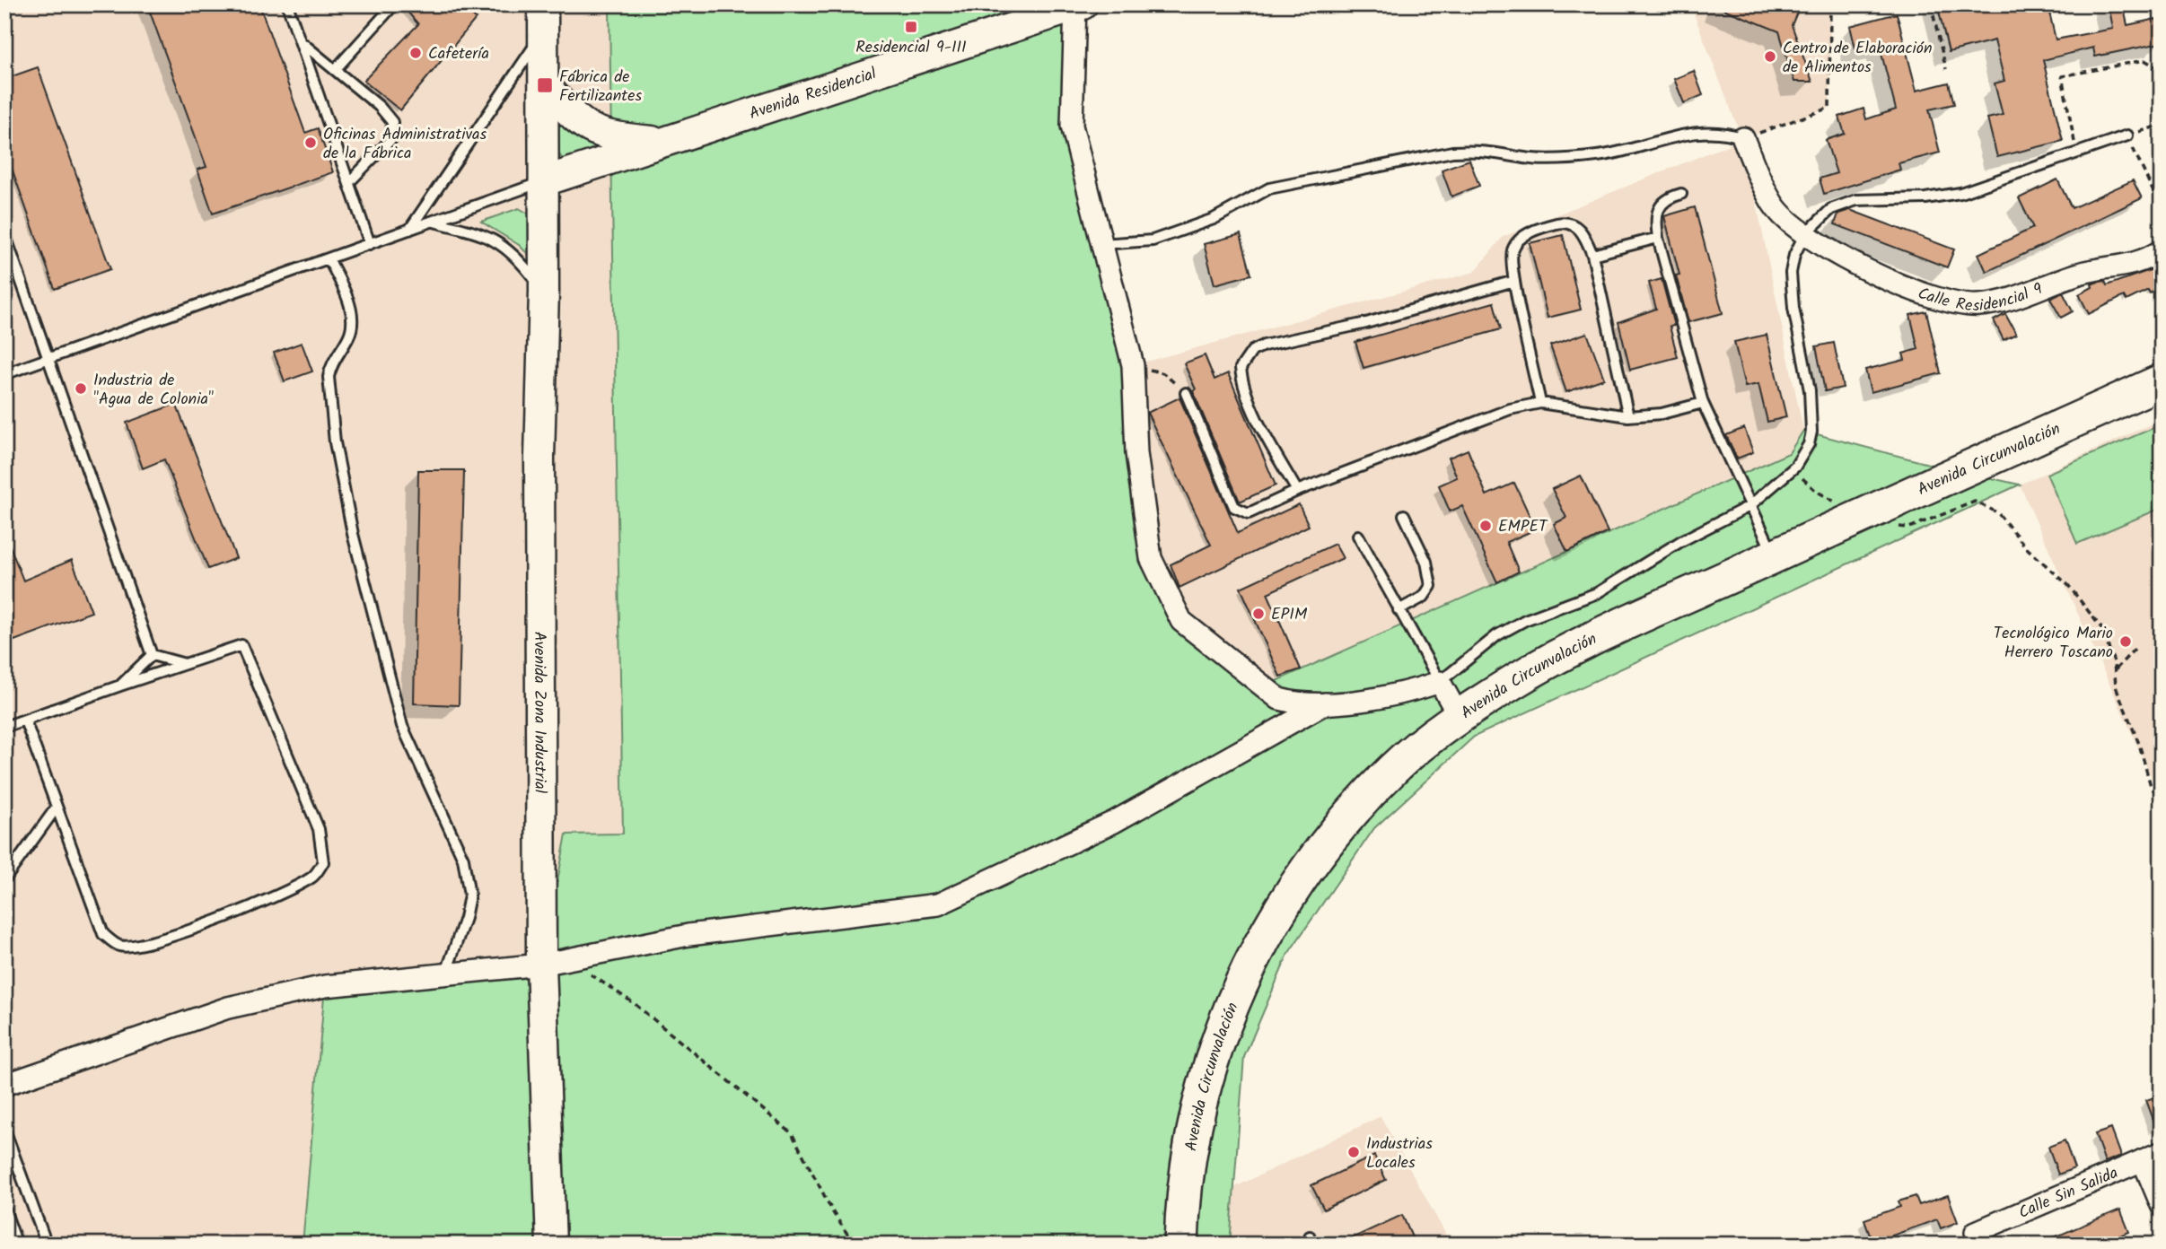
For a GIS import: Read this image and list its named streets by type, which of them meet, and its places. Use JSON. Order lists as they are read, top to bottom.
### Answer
{
  "streets": {
    "highway": ["Avenida Circunvalación"],
    "main road": ["Avenida Residencial", "Avenida Zona Industrial"],
    "street": ["Calle Residencial 9", "Calle Sin Salida"]
  },
  "crossings": [
    ["Avenida Residencial", "Avenida Zona Industrial"]
  ],
  "places": {
    "transit": ["Residencial 9-III", "Fábrica de Fertilizantes"],
    "other": [
      "Cafetería",
      "Centro de Elaboración de Alimentos",
      "Oficinas Administrativas de la Fábrica",
      "Industria de \"Agua de Colonia\"",
      "EMPET",
      "EPIM",
      "Tecnológico Mario Herrero Toscano",
      "Industrias Locales"
    ]
  }
}
